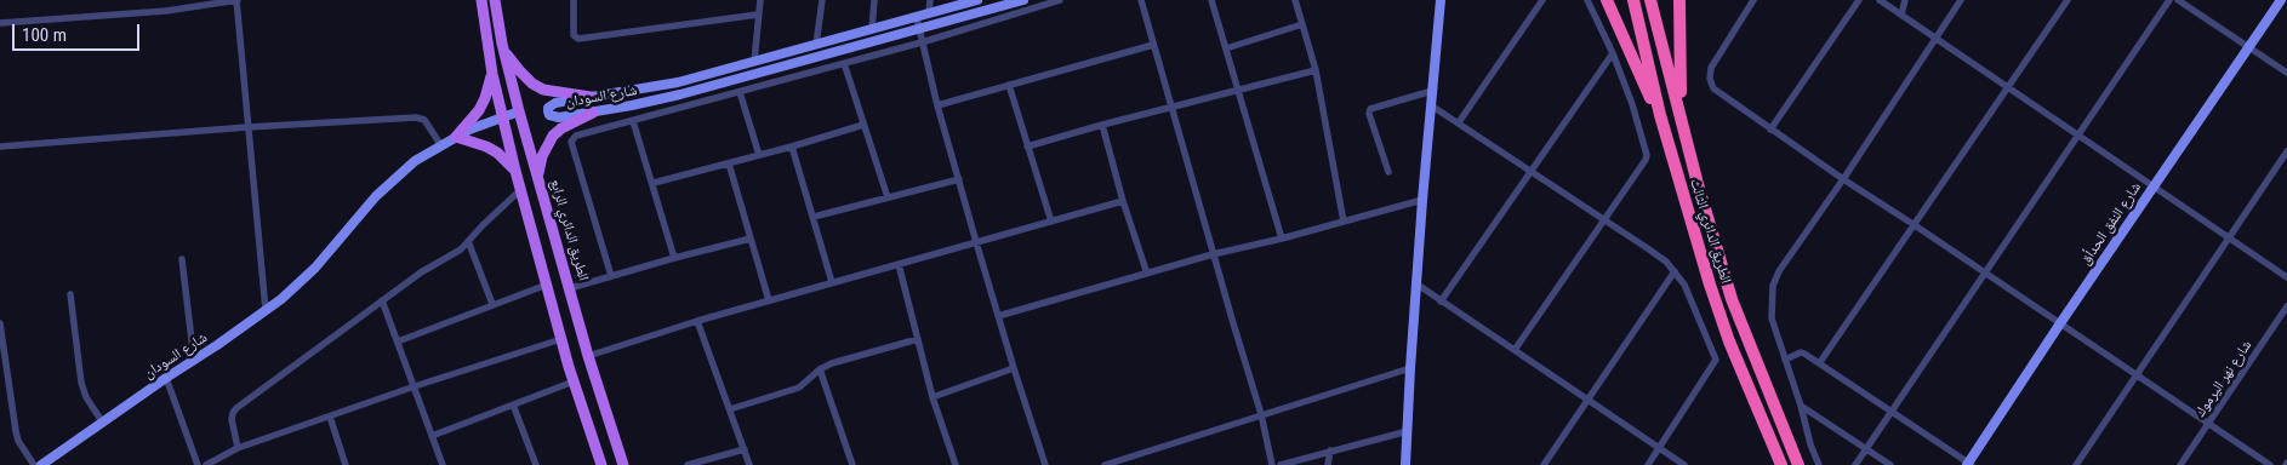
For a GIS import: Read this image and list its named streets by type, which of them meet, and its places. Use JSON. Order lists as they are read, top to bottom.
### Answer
{
  "streets": {
    "highway": ["الطريق الدائري الثالث"],
    "main road": ["شارع السودان", "شارع النفق الحدأق", "الطريق الدائري الرابع"],
    "street": ["شارع نهر اليرموك"]
  },
  "crossings": [
    ["شارع السودان", "الطريق الدائري الرابع"]
  ],
  "scale_bar": "100 m"
}
